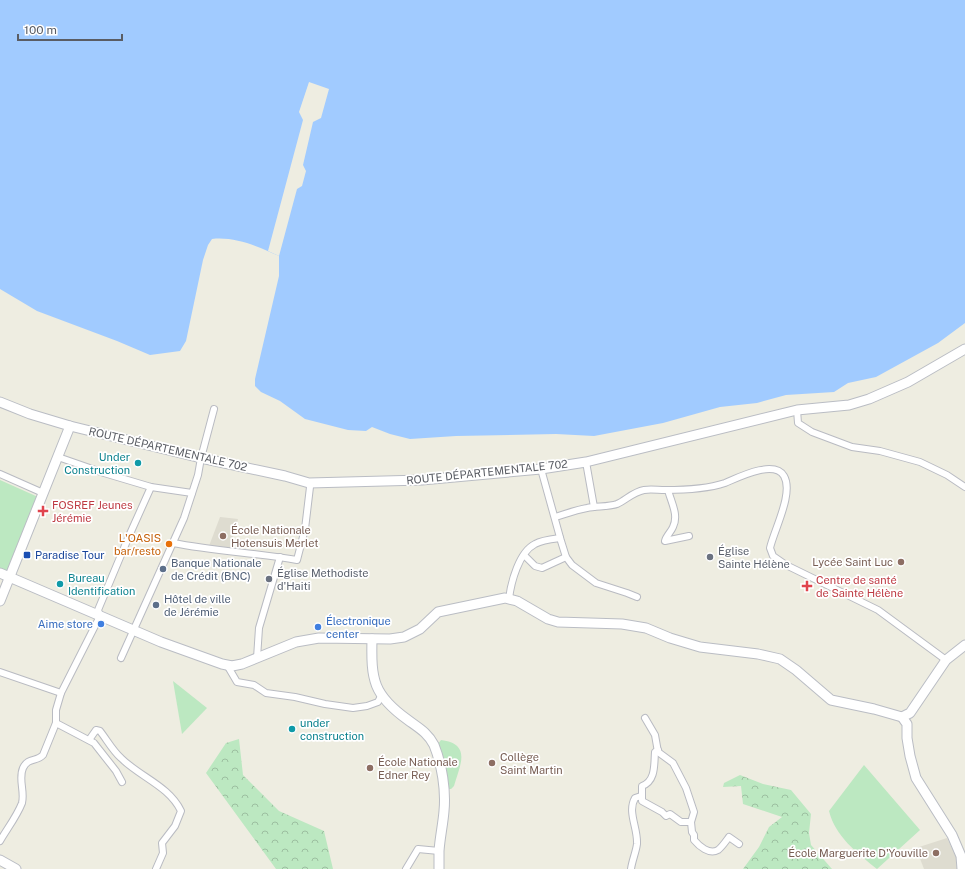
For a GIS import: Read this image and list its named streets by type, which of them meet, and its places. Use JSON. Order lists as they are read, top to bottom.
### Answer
{
  "streets": {
    "street": ["ROUTE DÉPARTEMENTALE 702"]
  },
  "places": {
    "other": [
      "Under Construction",
      "École Nationale Hotensuis Merlet",
      "L'OASIS bar/resto",
      "Église Sainte Hélène",
      "Lycée Saint Luc",
      "Banque Nationale de Crédit (BNC)",
      "Église Methodiste d'Haiti",
      "Bureau Identification",
      "Hôtel de ville de Jérémie",
      "Aime store",
      "Électronique center",
      "under construction",
      "Collège Saint Martin",
      "École Nationale Edner Rey",
      "École Marguerite D'Youville"
    ],
    "health": ["FOSREF Jeunes Jérémie", "Centre de santé de Sainte Hélène"],
    "transit": ["Paradise Tour"]
  },
  "scale_bar": "100 m"
}
